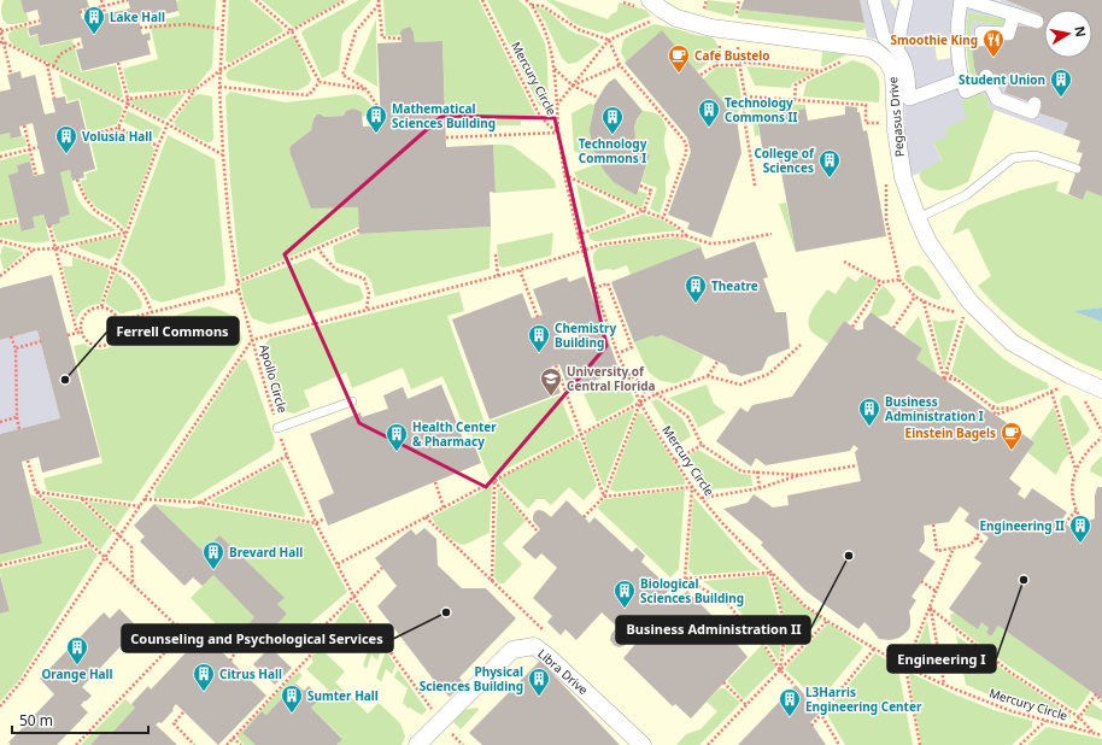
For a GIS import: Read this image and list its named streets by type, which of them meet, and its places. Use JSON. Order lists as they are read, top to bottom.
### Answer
{
  "streets": {
    "street": ["Pegasus Drive", "Libra Drive"],
    "path": ["Mercury Circle", "Apollo Circle"]
  },
  "crossings": [
    ["Apollo Circle", "Libra Drive"]
  ],
  "places": {
    "building": [
      "Lake Hall",
      "Student Union",
      "Technology Commons II",
      "Mathematical Sciences Building",
      "Technology Commons I",
      "Volusia Hall",
      "College of Sciences",
      "Theatre",
      "Chemistry Building",
      "Business Administration I",
      "Health Center & Pharmacy",
      "Engineering II",
      "Brevard Hall",
      "Biological Sciences Building",
      "Orange Hall",
      "Citrus Hall",
      "Physical Sciences Building",
      "Sumter Hall",
      "L3Harris Engineering Center"
    ],
    "restaurant": ["Smoothie King"],
    "cafe": ["Cafe Bustelo", "Einstein Bagels"],
    "other": [
      "Ferrell Commons",
      "Business Administration II",
      "Engineering I",
      "Counseling and Psychological Services"
    ],
    "school or university": ["University of Central Florida"]
  },
  "scale_bar": "50 m",
  "north": "right"
}
